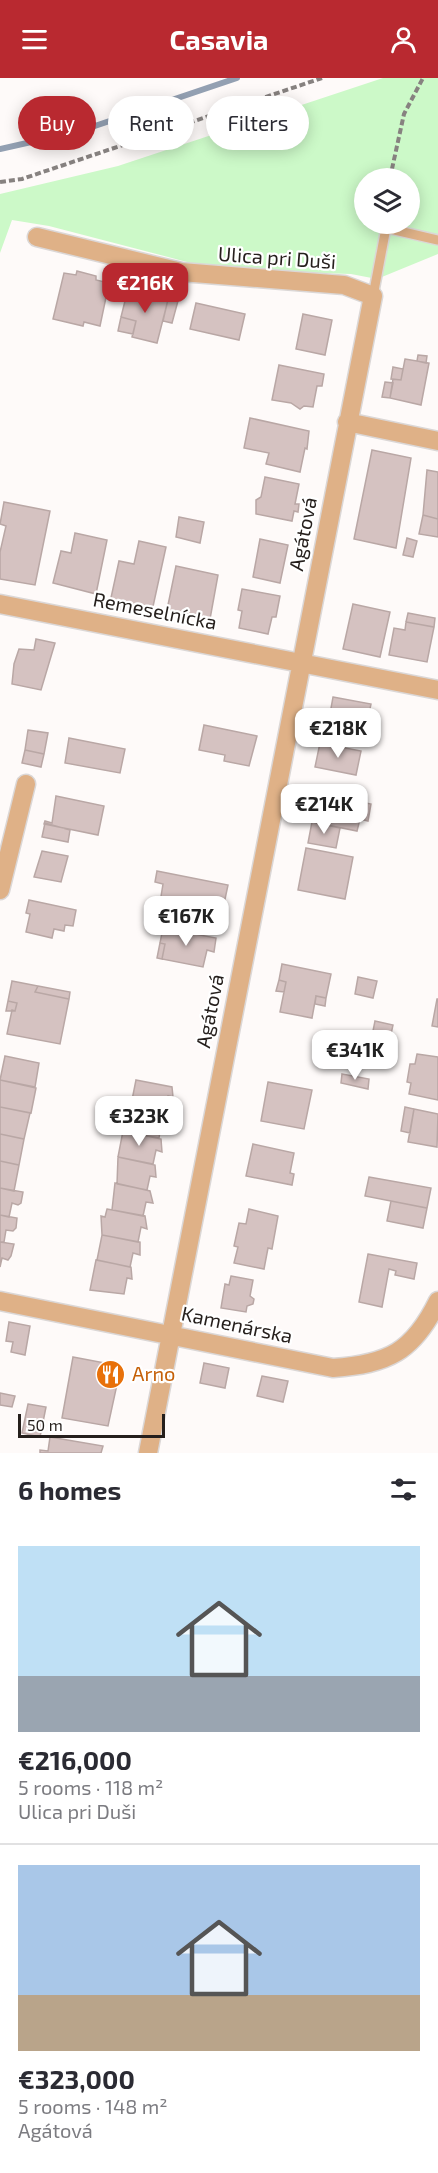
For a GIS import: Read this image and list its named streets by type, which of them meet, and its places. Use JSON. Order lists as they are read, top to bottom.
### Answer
{
  "streets": {
    "street": [
      "Ulica pri Duši",
      "Agátová",
      "Remeselnícka",
      "Kamenárska"
    ]
  },
  "crossings": [
    ["Ulica pri Duši", "Agátová"],
    ["Agátová", "Remeselnícka"],
    ["Agátová", "Kamenárska"]
  ],
  "places": {
    "restaurant": ["Arno"]
  },
  "scale_bar": "50 m",
  "page": {
    "header": "Casavia",
    "chip": ["Buy", "Rent", "Filters"],
    "price": [
      "€216K",
      "€218K",
      "€214K",
      "€167K",
      "€341K",
      "€323K"
    ],
    "scale": "50 m",
    "heading": "6 homes",
    "list": [
      {
        "name": "€216,000",
        "note": "5 rooms · 118 m² · Ulica pri Duši"
      },
      {
        "name": "€323,000",
        "note": "5 rooms · 148 m² · Agátová"
      }
    ]
  }
}
